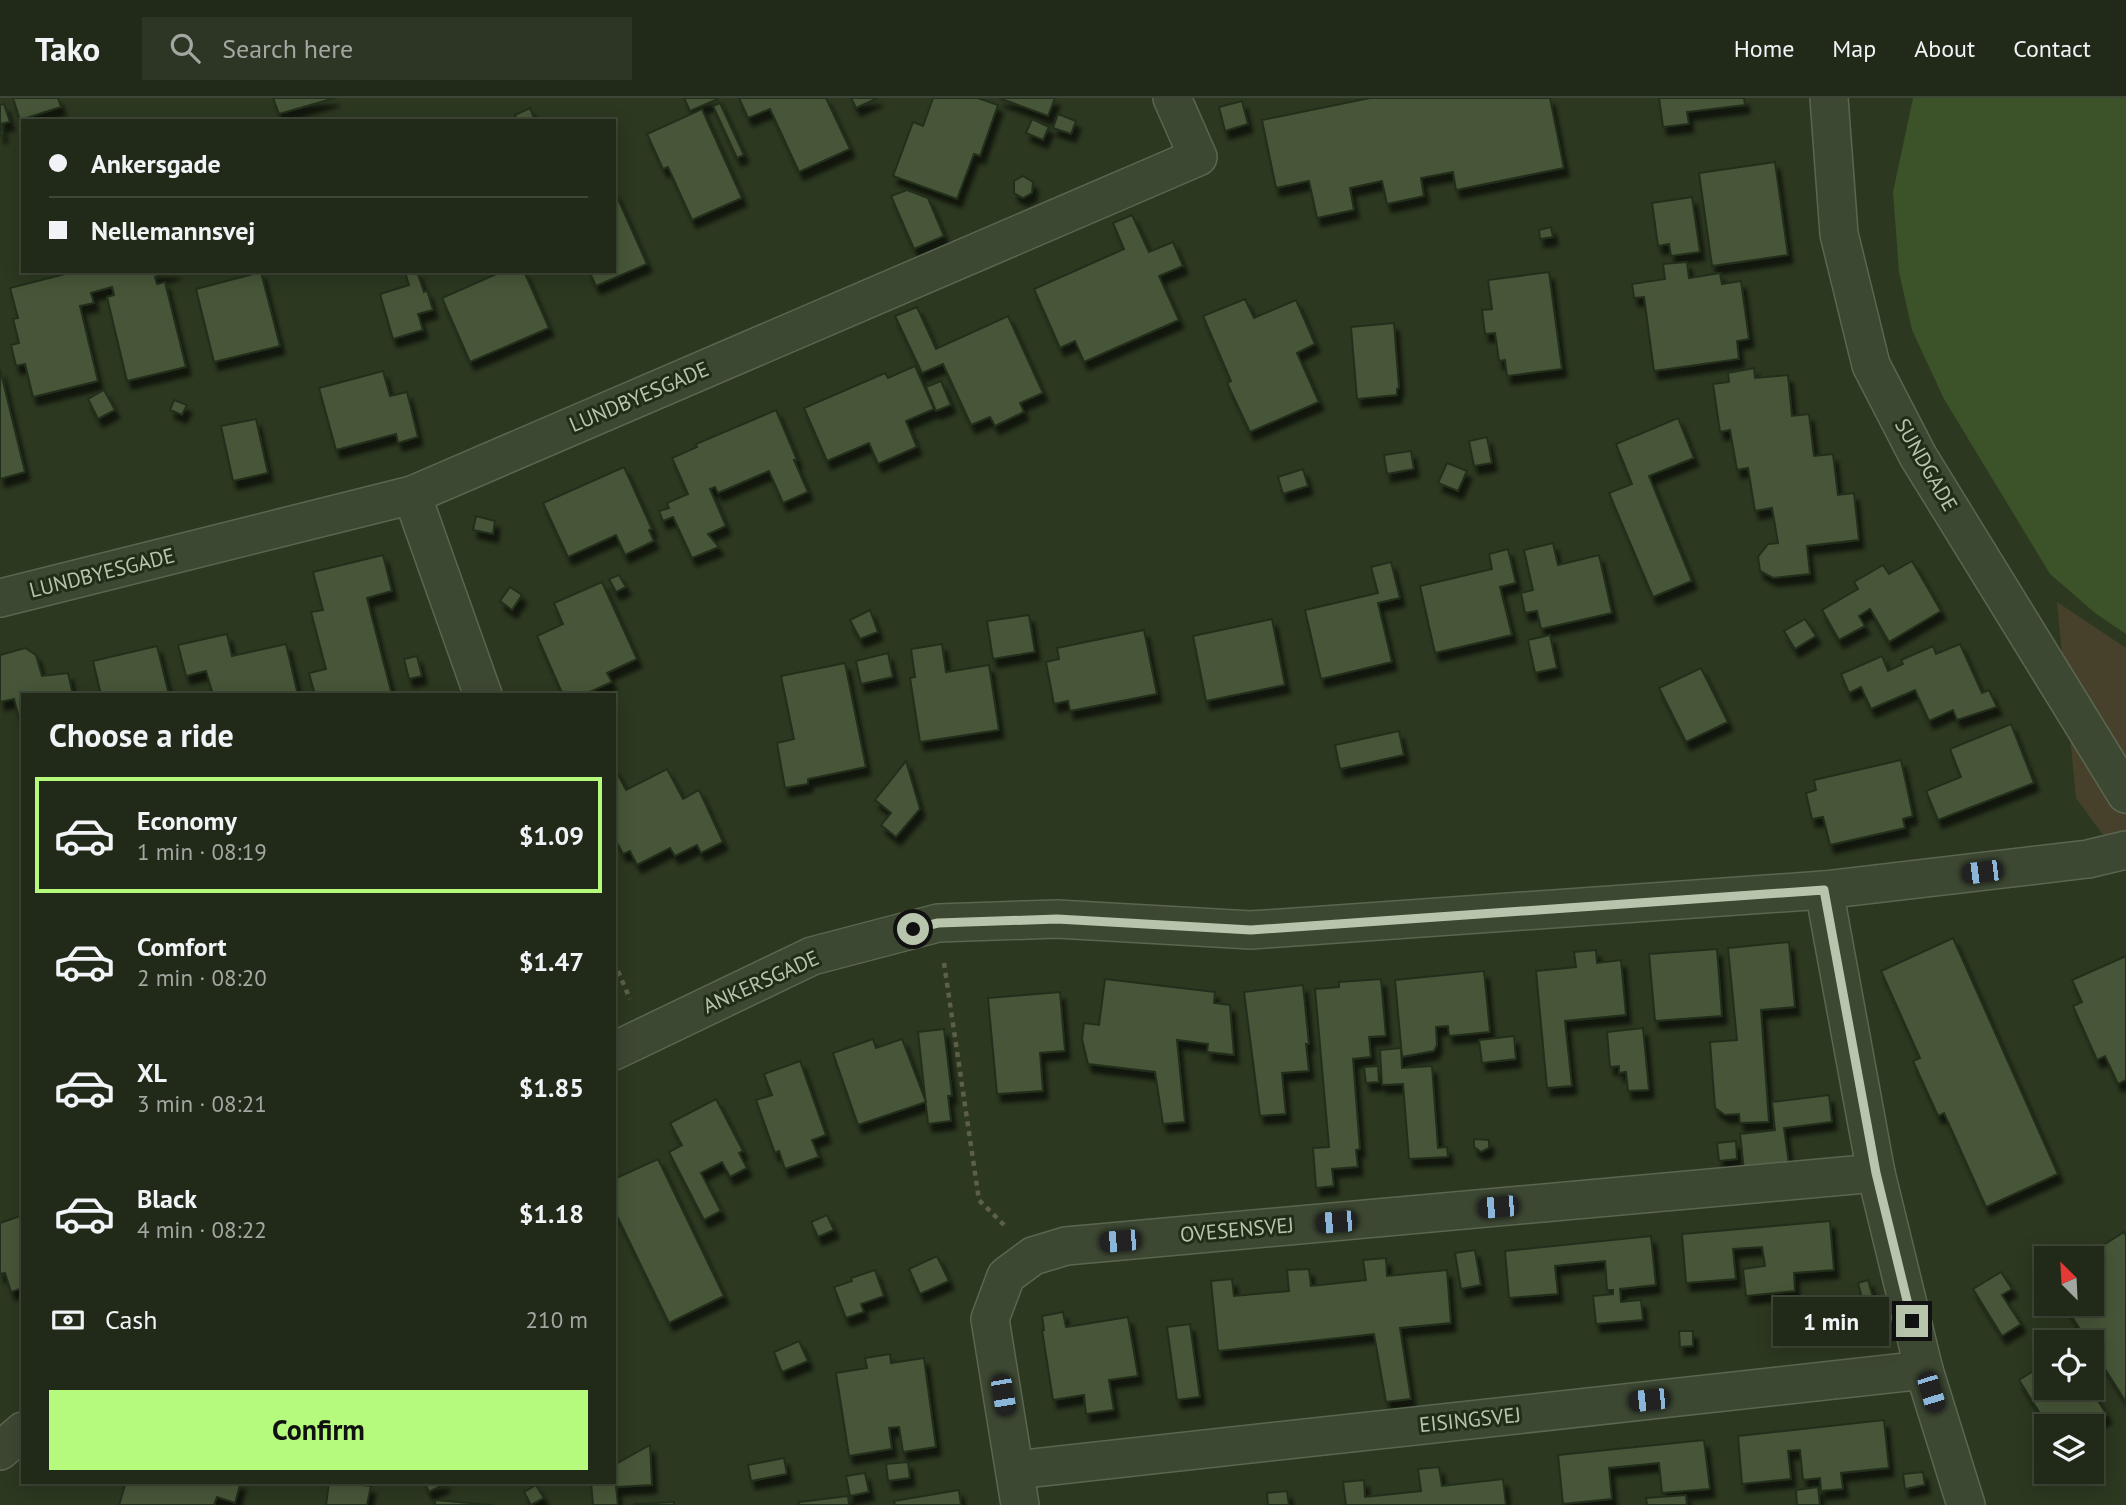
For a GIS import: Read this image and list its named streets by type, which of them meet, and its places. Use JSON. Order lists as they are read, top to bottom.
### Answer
{
  "streets": {
    "street": [
      "LUNDBYESGADE",
      "SUNDGADE",
      "ANKERSGADE",
      "OVESENSVEJ",
      "EISINGSVEJ"
    ]
  },
  "crossings": [
    ["OVESENSVEJ", "EISINGSVEJ"]
  ],
  "north": "top left",
  "page": {
    "header": "Tako",
    "search": "Search here",
    "nav": [
      "Home",
      "Map",
      "About",
      "Contact"
    ],
    "banner": ["Ankersgade", "Nellemannsvej"],
    "heading": "Choose a ride",
    "list": [
      {
        "name": "Economy",
        "note": "1 min · 08:19",
        "value": "$1.09"
      },
      {
        "name": "Comfort",
        "note": "2 min · 08:20",
        "value": "$1.47"
      },
      {
        "name": "XL",
        "note": "3 min · 08:21",
        "value": "$1.85"
      },
      {
        "name": "Black",
        "note": "4 min · 08:22",
        "value": "$1.18"
      }
    ],
    "pay": ["Cash", "210 m"],
    "bubble": "1 min",
    "buttons": "Confirm"
  }
}
